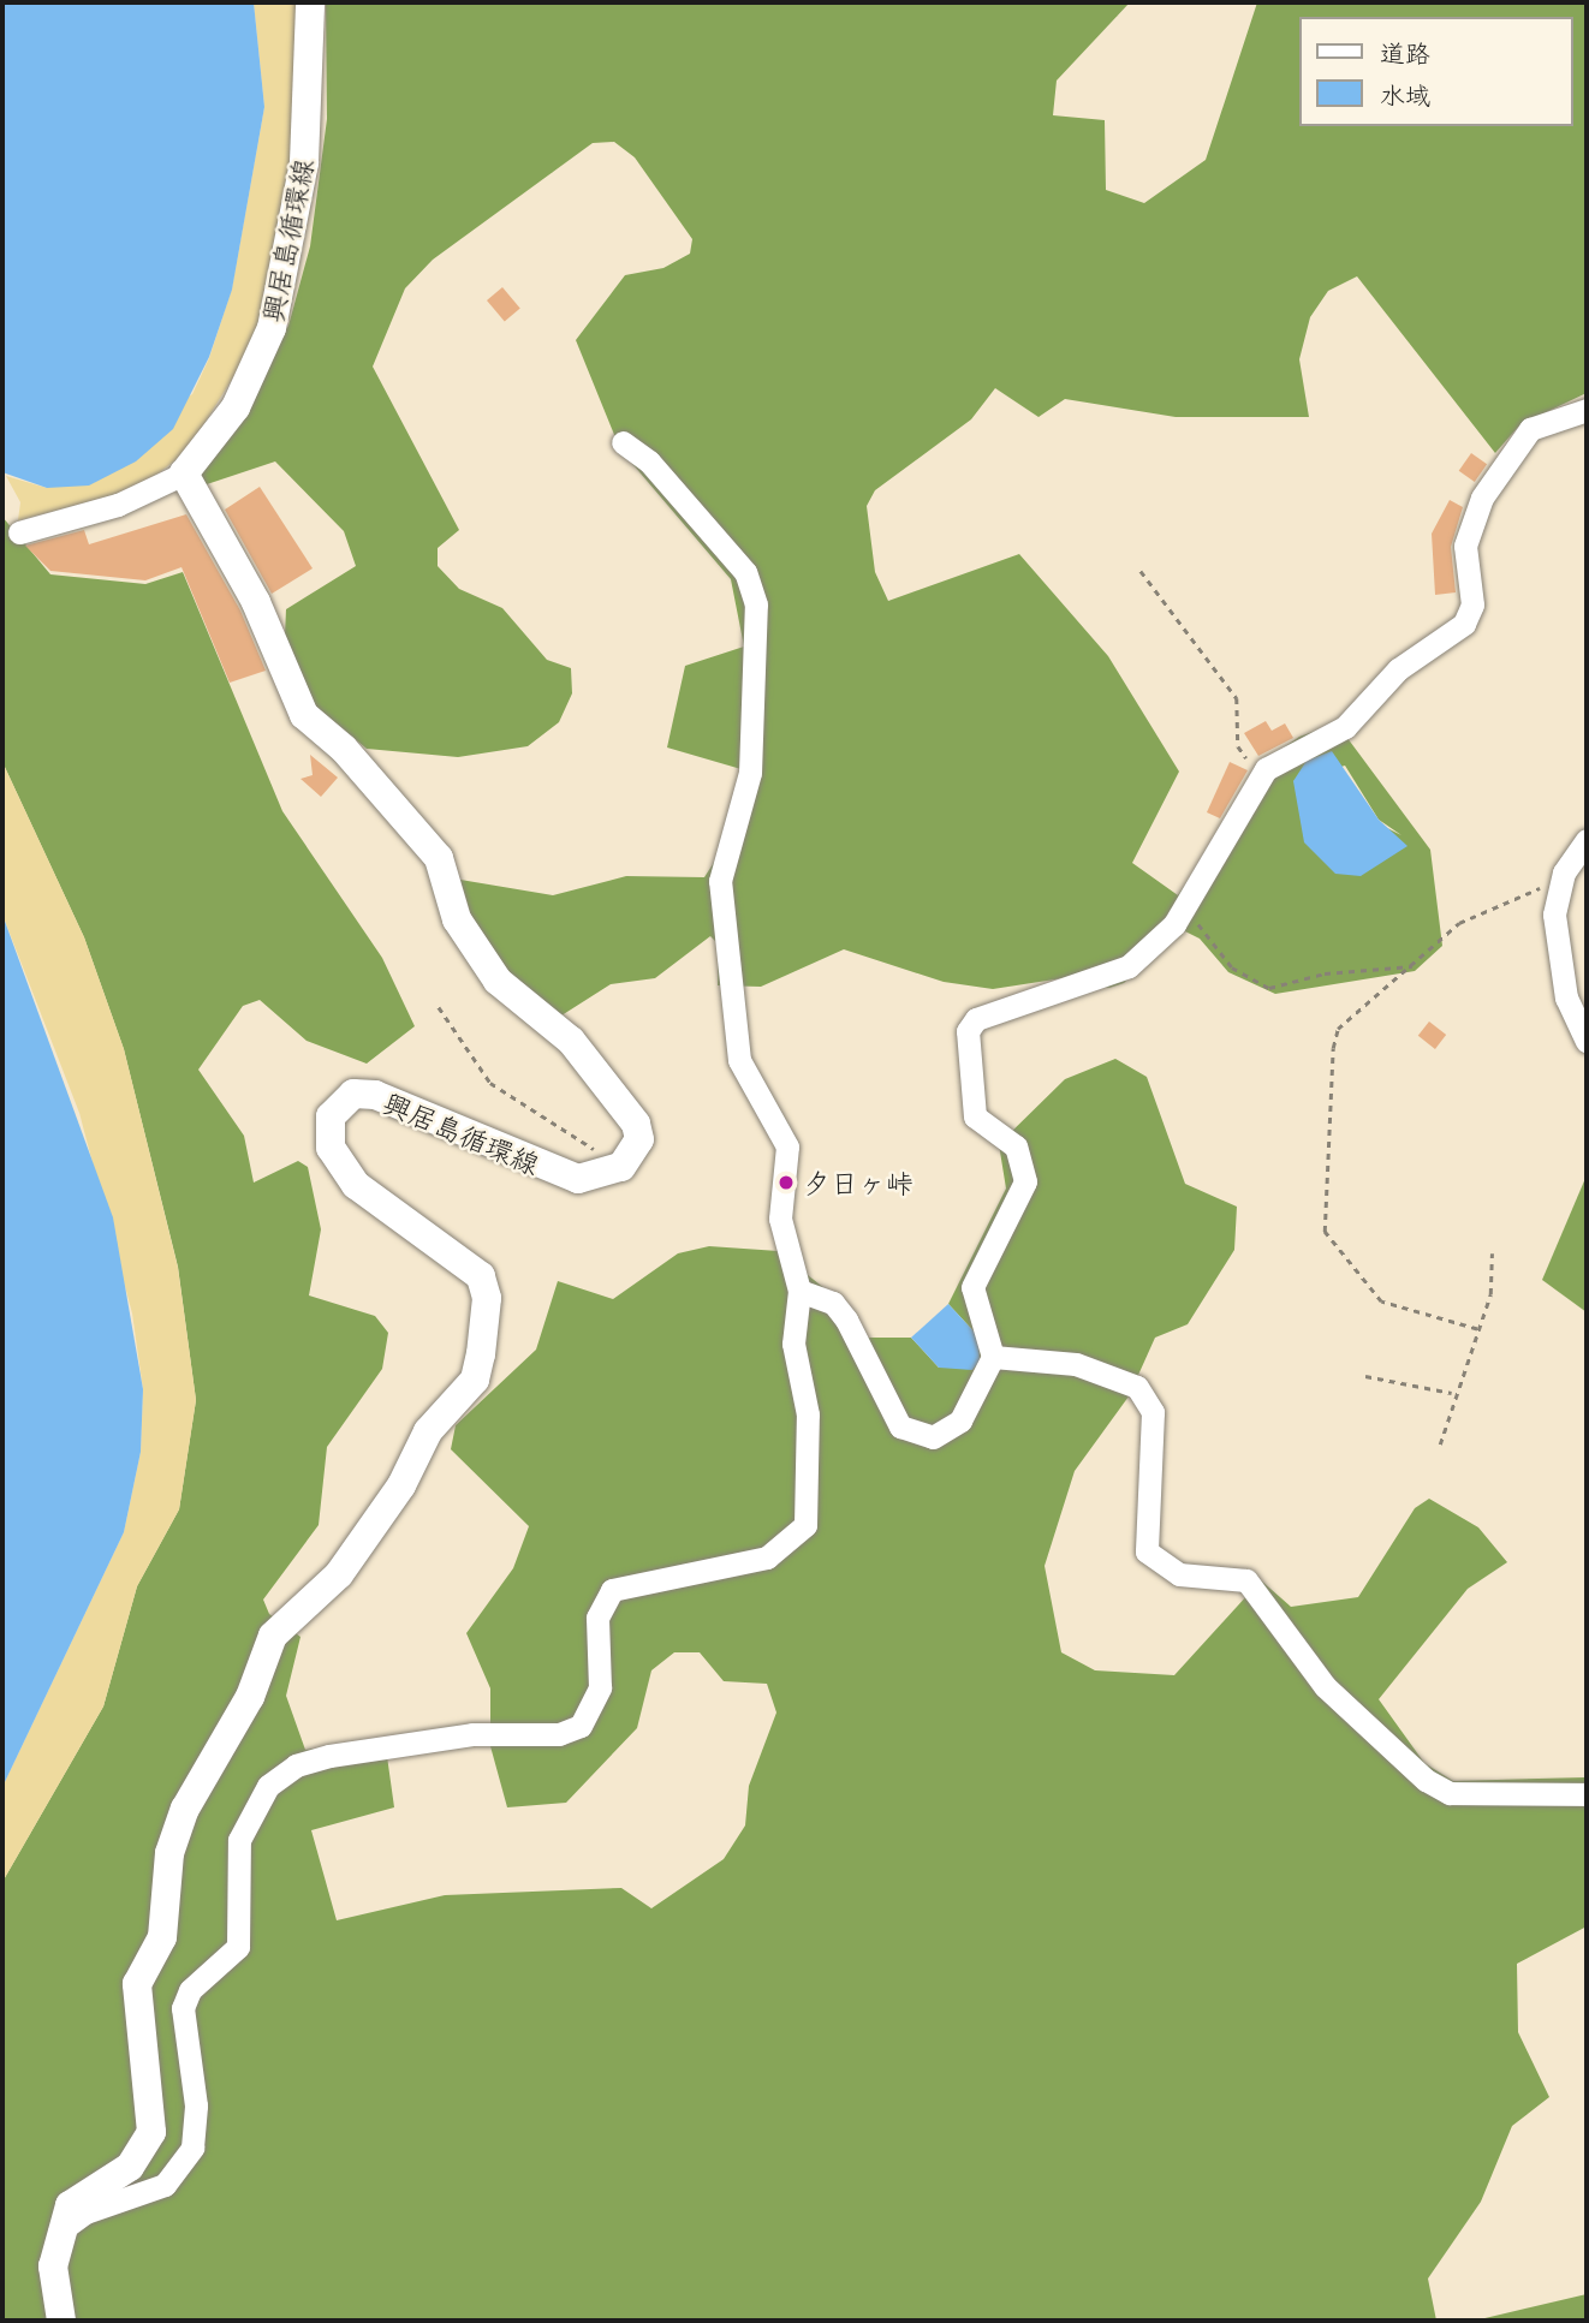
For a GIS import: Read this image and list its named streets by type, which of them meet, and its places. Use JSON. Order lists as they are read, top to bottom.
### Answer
{
  "streets": {
    "main road": ["興居島循環線"]
  },
  "places": ["夕日ヶ峠"],
  "legend": ["道路", "水域"]
}
